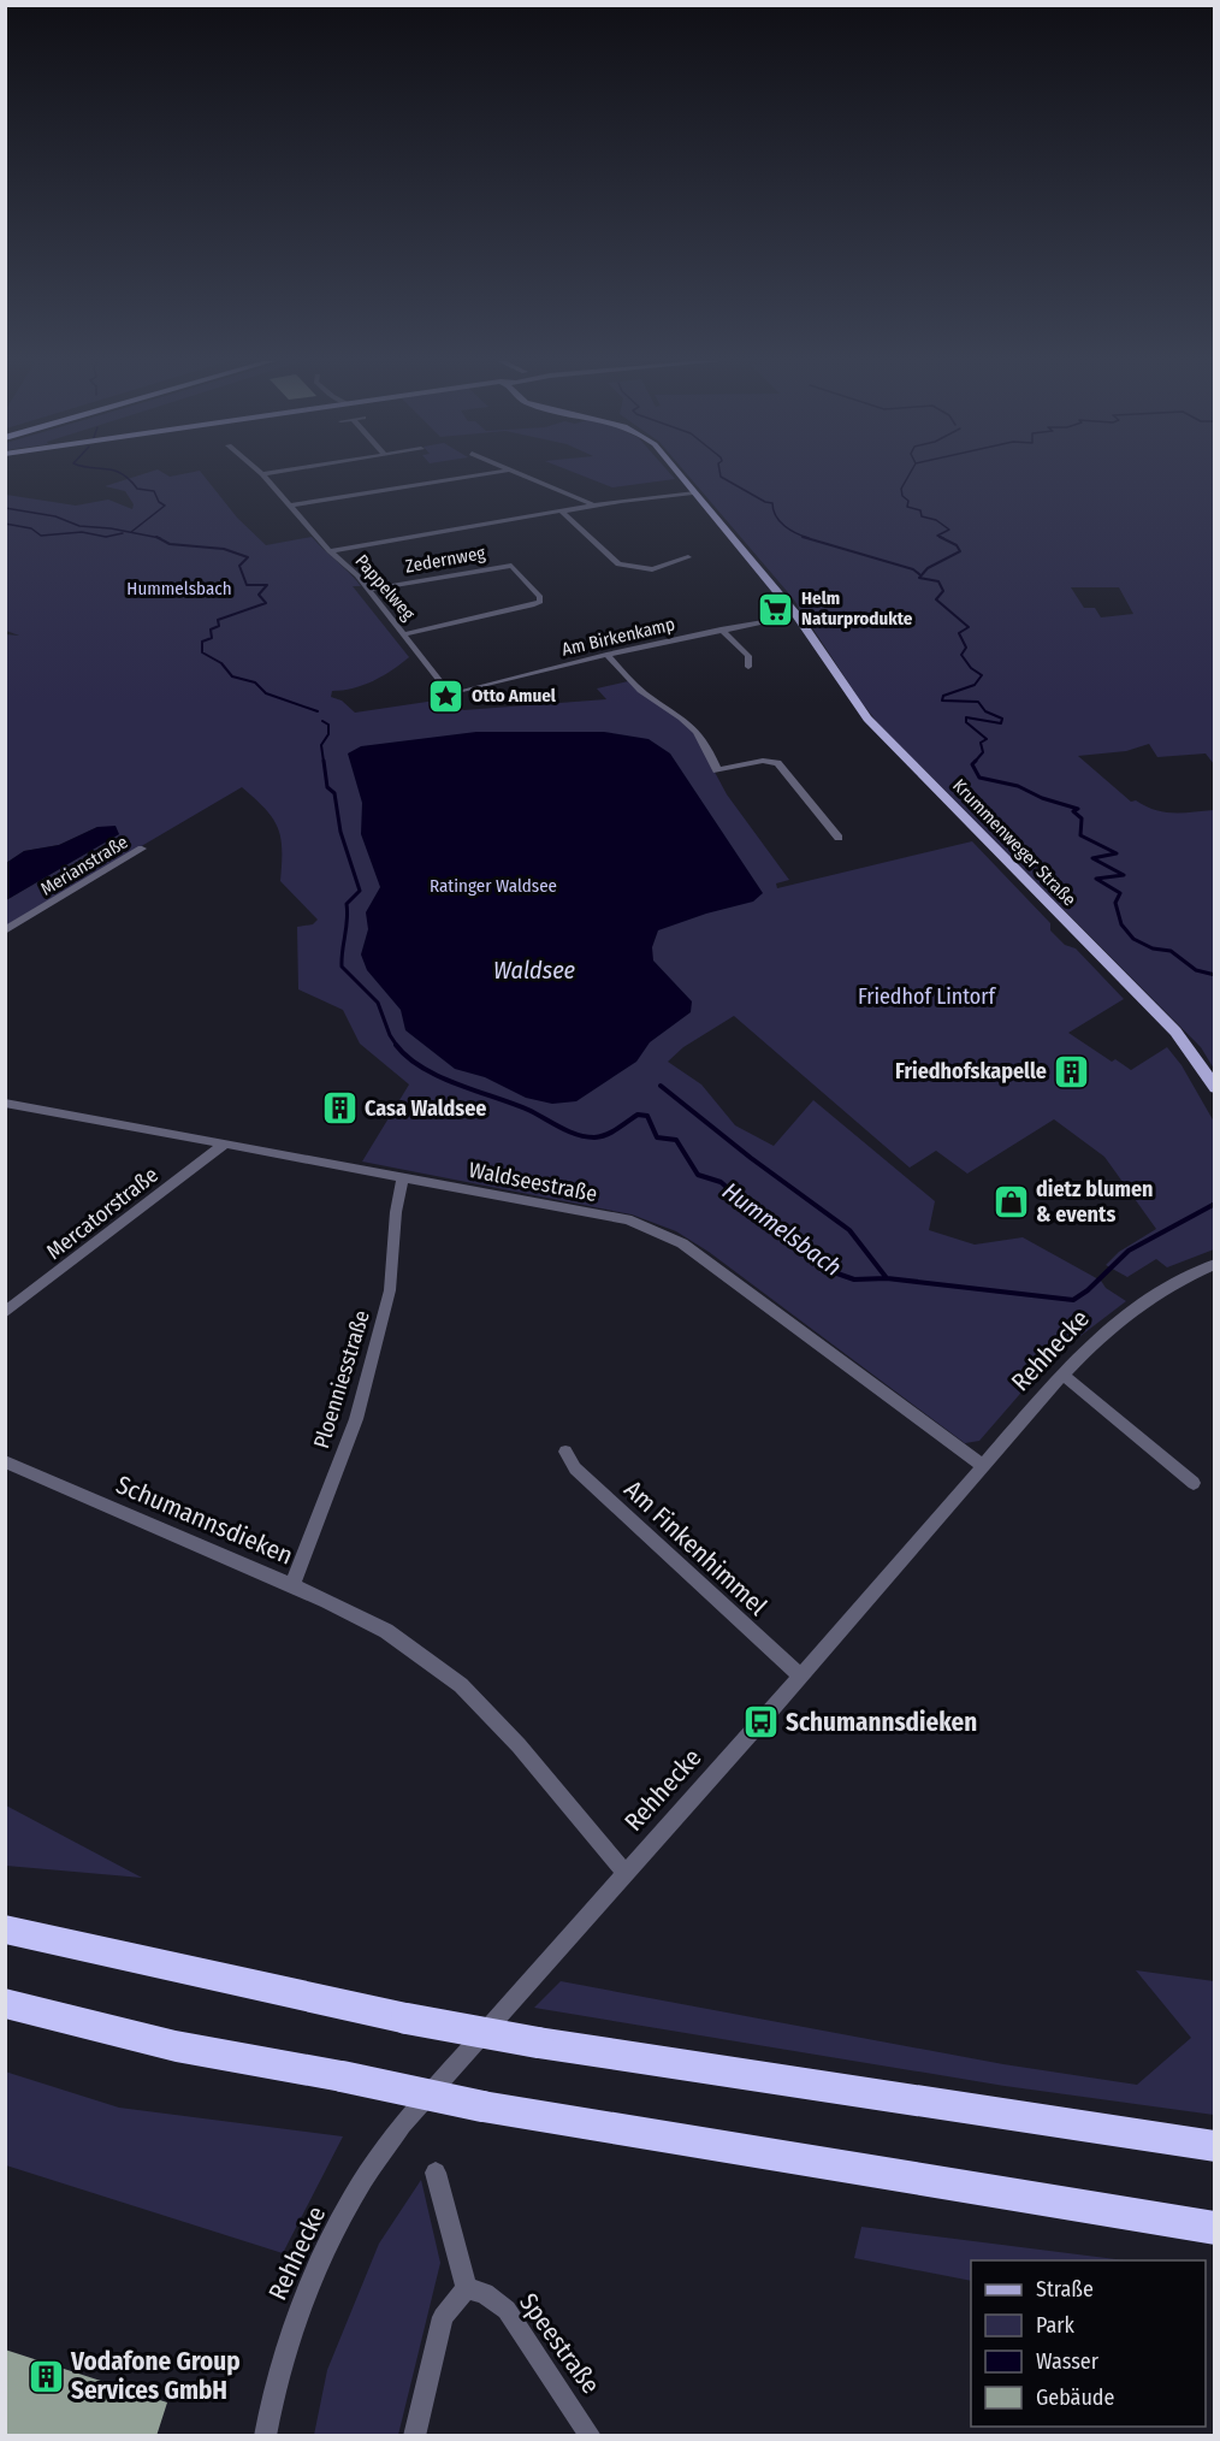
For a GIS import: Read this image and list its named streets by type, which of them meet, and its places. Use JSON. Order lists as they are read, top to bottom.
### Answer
{
  "streets": {
    "main road": ["Krummenweger Straße"],
    "street": [
      "Zedernweg",
      "Pappelweg",
      "Am Birkenkamp",
      "Merianstraße",
      "Waldseestraße",
      "Mercatorstraße",
      "Rehhecke",
      "Ploenniesstraße",
      "Schumannsdieken",
      "Am Finkenhimmel",
      "Speestraße"
    ]
  },
  "crossings": [
    ["Zedernweg", "Pappelweg"],
    ["Pappelweg", "Am Birkenkamp"],
    ["Am Birkenkamp", "Krummenweger Straße"],
    ["Waldseestraße", "Mercatorstraße"],
    ["Waldseestraße", "Rehhecke"],
    ["Waldseestraße", "Ploenniesstraße"],
    ["Rehhecke", "Schumannsdieken"],
    ["Rehhecke", "Am Finkenhimmel"],
    ["Ploenniesstraße", "Schumannsdieken"]
  ],
  "water": ["Waldsee", "Hummelsbach"],
  "parks": ["Hummelsbach", "Ratinger Waldsee", "Friedhof Lintorf"],
  "places": {
    "supermarket": ["Helm Naturprodukte"],
    "place": ["Otto Amuel"],
    "building": ["Friedhofskapelle", "Casa Waldsee", "Vodafone Group Services GmbH"],
    "shop": ["dietz blumen & events"],
    "bus stop": ["Schumannsdieken"]
  },
  "legend": [
    "Straße",
    "Park",
    "Wasser",
    "Gebäude"
  ]
}
